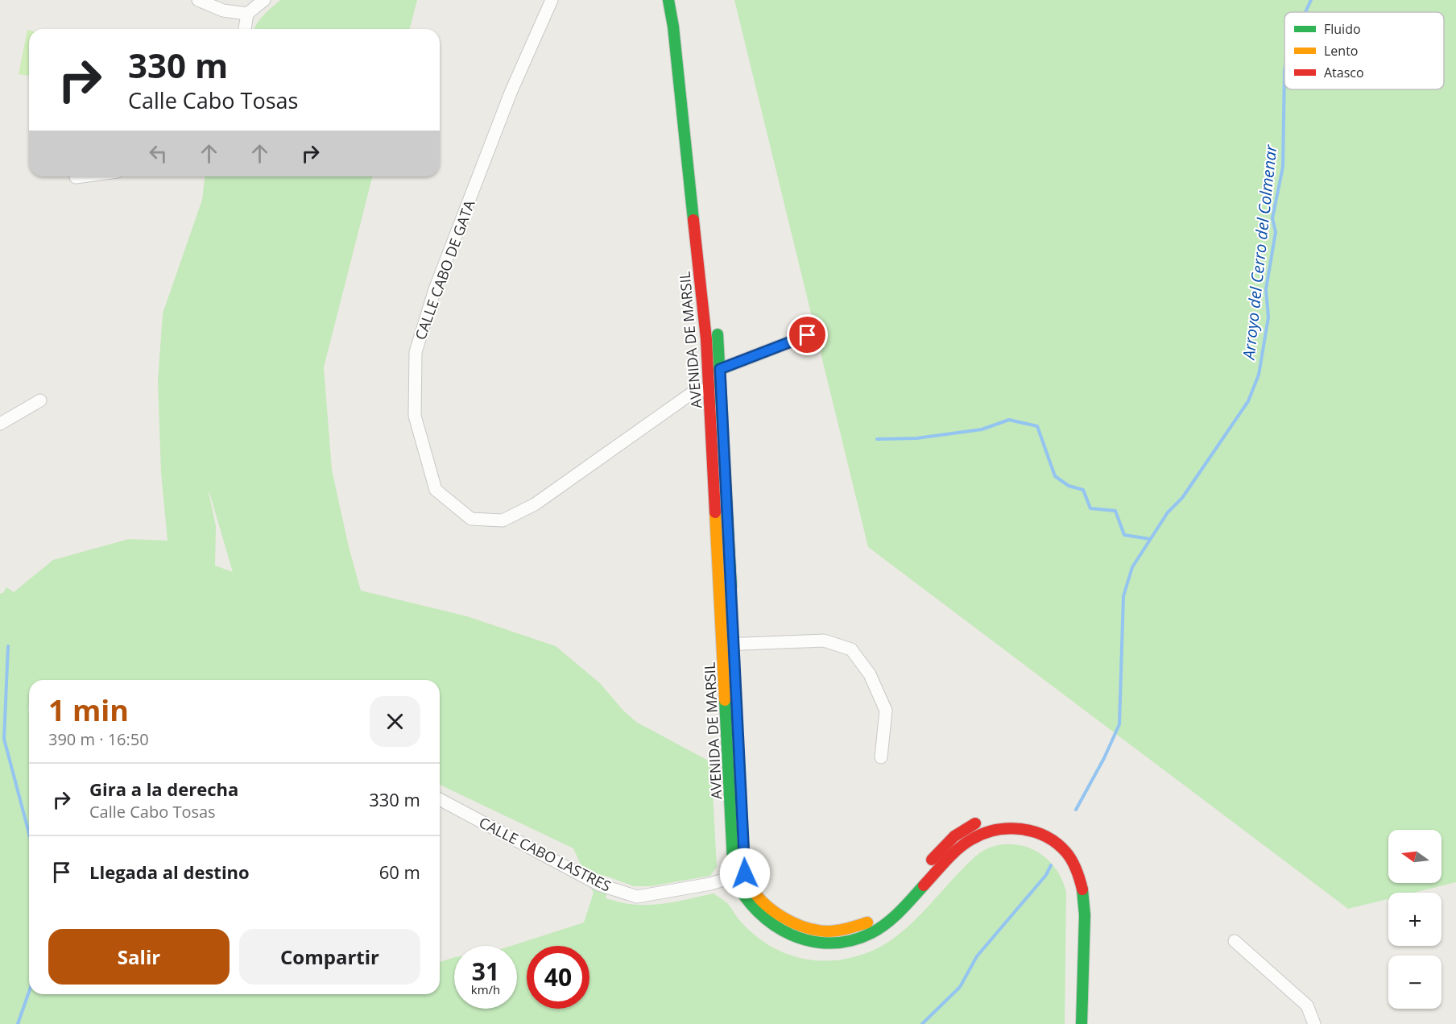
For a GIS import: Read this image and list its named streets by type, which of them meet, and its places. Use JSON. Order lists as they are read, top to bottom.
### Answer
{
  "streets": {
    "street": ["CALLE CABO DE GATA", "AVENIDA DE MARSIL", "CALLE CABO LASTRES"]
  },
  "crossings": [
    ["CALLE CABO DE GATA", "AVENIDA DE MARSIL"],
    ["AVENIDA DE MARSIL", "CALLE CABO LASTRES"]
  ],
  "water": ["Arroyo del Cerro del Colmenar"],
  "legend": ["Fluido", "Lento", "Atasco"],
  "north": "left",
  "page": {
    "turn": ["330 m", "Calle Cabo Tosas"],
    "heading": ["1 min", "390 m · 16:50"],
    "list": [
      {
        "name": "Gira a la derecha",
        "note": "Calle Cabo Tosas",
        "value": "330 m"
      },
      {
        "name": "Llegada al destino",
        "value": "60 m"
      }
    ],
    "map_buttons": ["+", "−"],
    "buttons": ["Salir", "Compartir"],
    "speed": "31 km/h",
    "limit": "40"
  }
}
